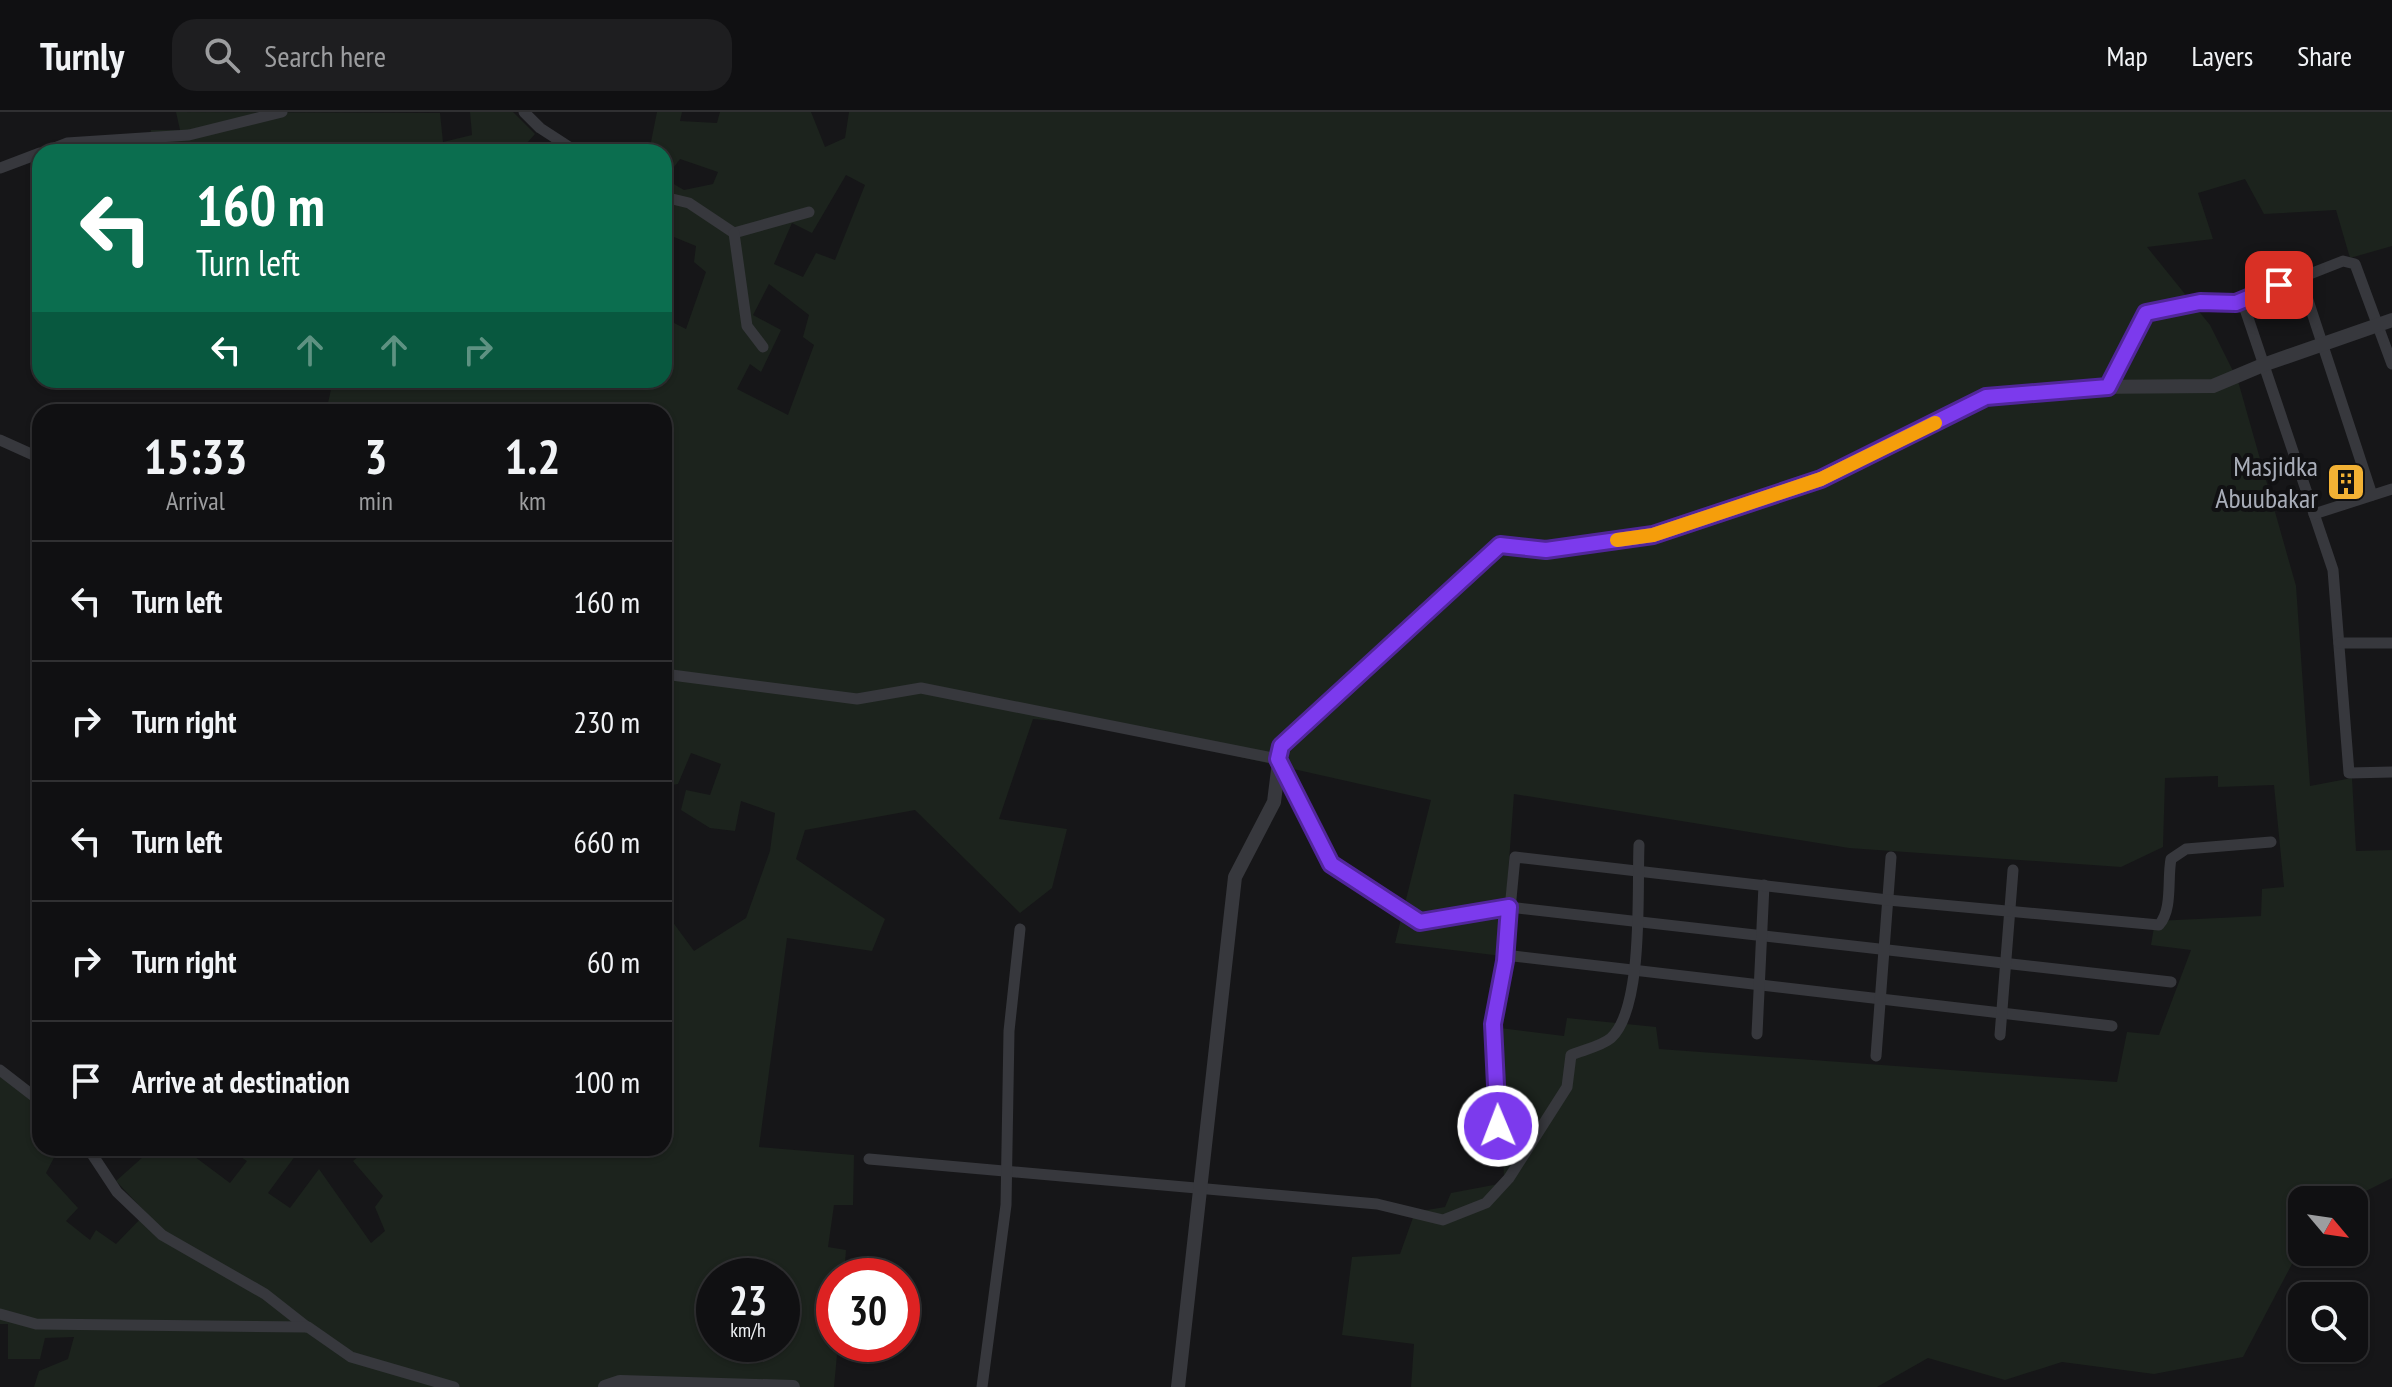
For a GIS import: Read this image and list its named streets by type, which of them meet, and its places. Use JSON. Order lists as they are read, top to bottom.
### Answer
{
  "places": {
    "building": ["Masjidka Abuubakar"]
  },
  "north": "bottom right",
  "page": {
    "header": "Turnly",
    "search": "Search here",
    "nav": ["Map", "Layers", "Share"],
    "turn": ["160 m", "Turn left"],
    "eta": [
      "15:33",
      "Arrival",
      "3",
      "min",
      "1.2",
      "km"
    ],
    "list": [
      {
        "name": "Turn left",
        "value": "160 m"
      },
      {
        "name": "Turn right",
        "value": "230 m"
      },
      {
        "name": "Turn left",
        "value": "660 m"
      },
      {
        "name": "Turn right",
        "value": "60 m"
      },
      {
        "name": "Arrive at destination",
        "value": "100 m"
      }
    ],
    "speed": "23 km/h",
    "limit": "30"
  }
}
